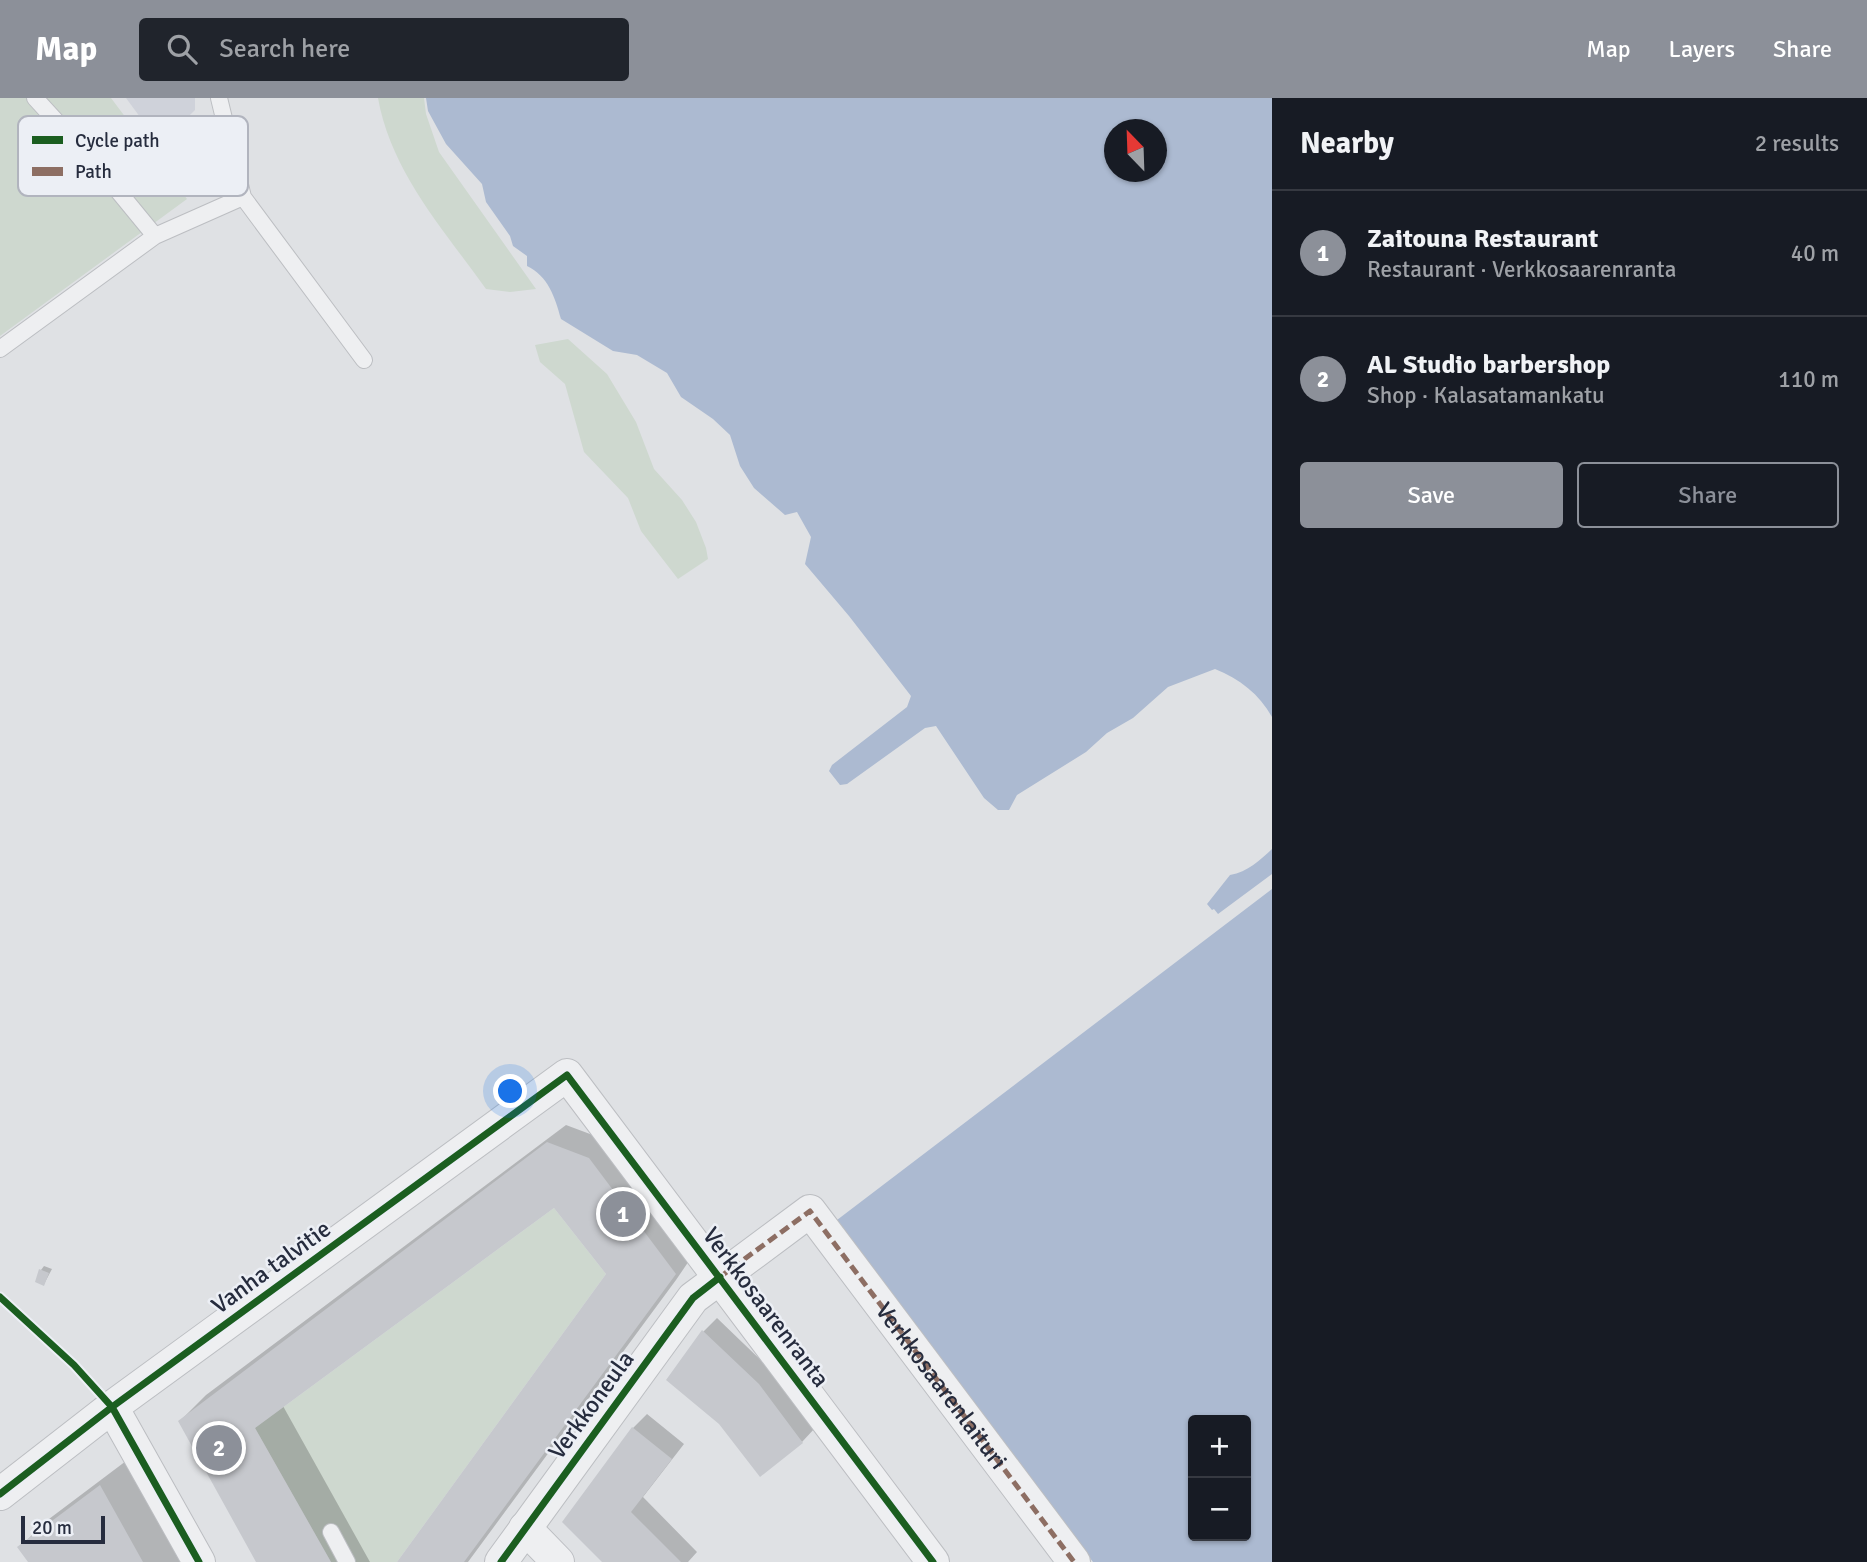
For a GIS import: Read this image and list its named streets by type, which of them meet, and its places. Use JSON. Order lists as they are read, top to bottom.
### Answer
{
  "streets": {
    "street": [
      "Vanha talvitie",
      "Verkkosaarenranta",
      "Verkkosaarenlaituri",
      "Verkkoneula"
    ]
  },
  "crossings": [
    ["Vanha talvitie", "Verkkosaarenranta"],
    ["Verkkosaarenranta", "Verkkoneula"],
    ["Verkkosaarenlaituri", "Verkkoneula"]
  ],
  "legend": ["Cycle path", "Path"],
  "scale_bar": "20 m",
  "north": "top left",
  "page": {
    "header": "Map",
    "search": "Search here",
    "nav": ["Map", "Layers", "Share"],
    "heading": ["Nearby", "2 results"],
    "list": [
      {
        "mark": "1",
        "name": "Zaitouna Restaurant",
        "note": "Restaurant · Verkkosaarenranta",
        "value": "40 m"
      },
      {
        "mark": "2",
        "name": "AL Studio barbershop",
        "note": "Shop · Kalasatamankatu",
        "value": "110 m"
      }
    ],
    "buttons": ["Save", "Share"],
    "pins": ["1", "2"],
    "map_buttons": ["+", "−"],
    "scale": "20 m"
  }
}
